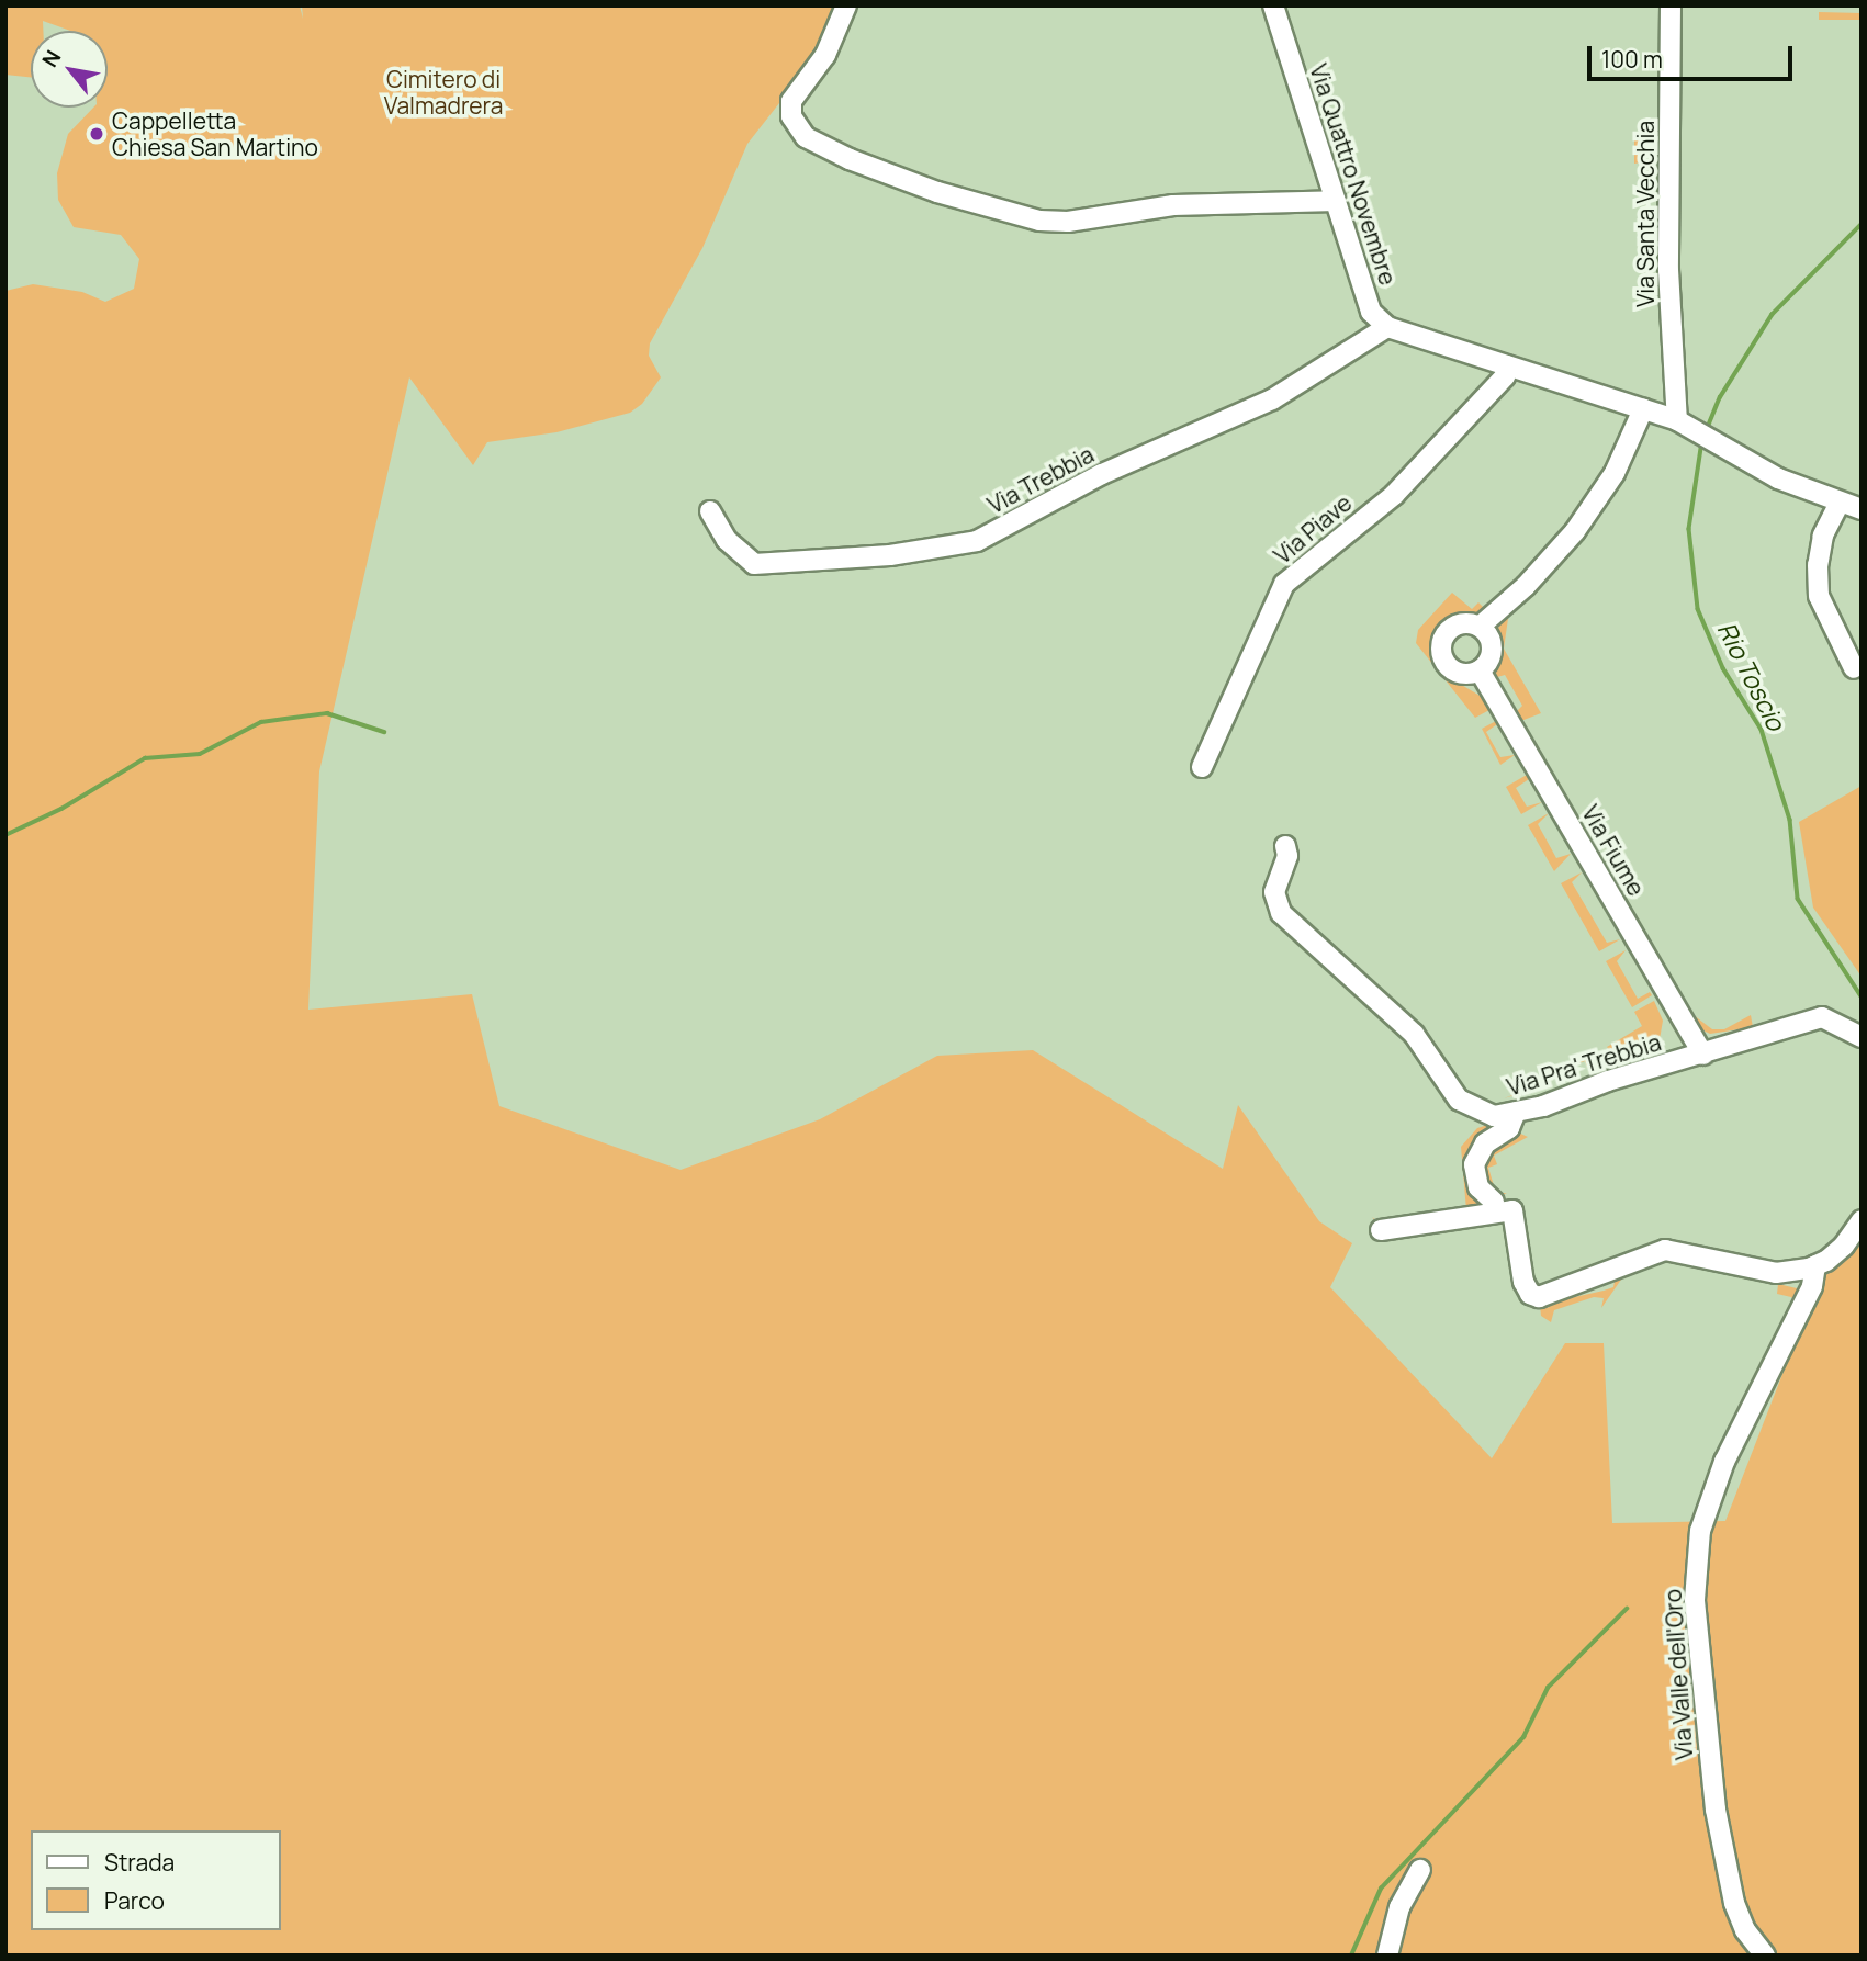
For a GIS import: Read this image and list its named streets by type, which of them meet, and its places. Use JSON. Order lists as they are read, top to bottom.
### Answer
{
  "streets": {
    "street": [
      "Via Quattro Novembre",
      "Via Santa Vecchia",
      "Via Trebbia",
      "Via Piave",
      "Via Fiume",
      "Via Pra' Trebbia",
      "Via Valle dell'Oro"
    ]
  },
  "crossings": [
    ["Via Quattro Novembre", "Via Trebbia"],
    ["Via Fiume", "Via Pra' Trebbia"]
  ],
  "water": ["Rio Toscio"],
  "parks": ["Cimitero di Valmadrera"],
  "places": ["Cappelletta Chiesa San Martino"],
  "legend": ["Strada", "Parco"],
  "scale_bar": "100 m",
  "north": "top left"
}
